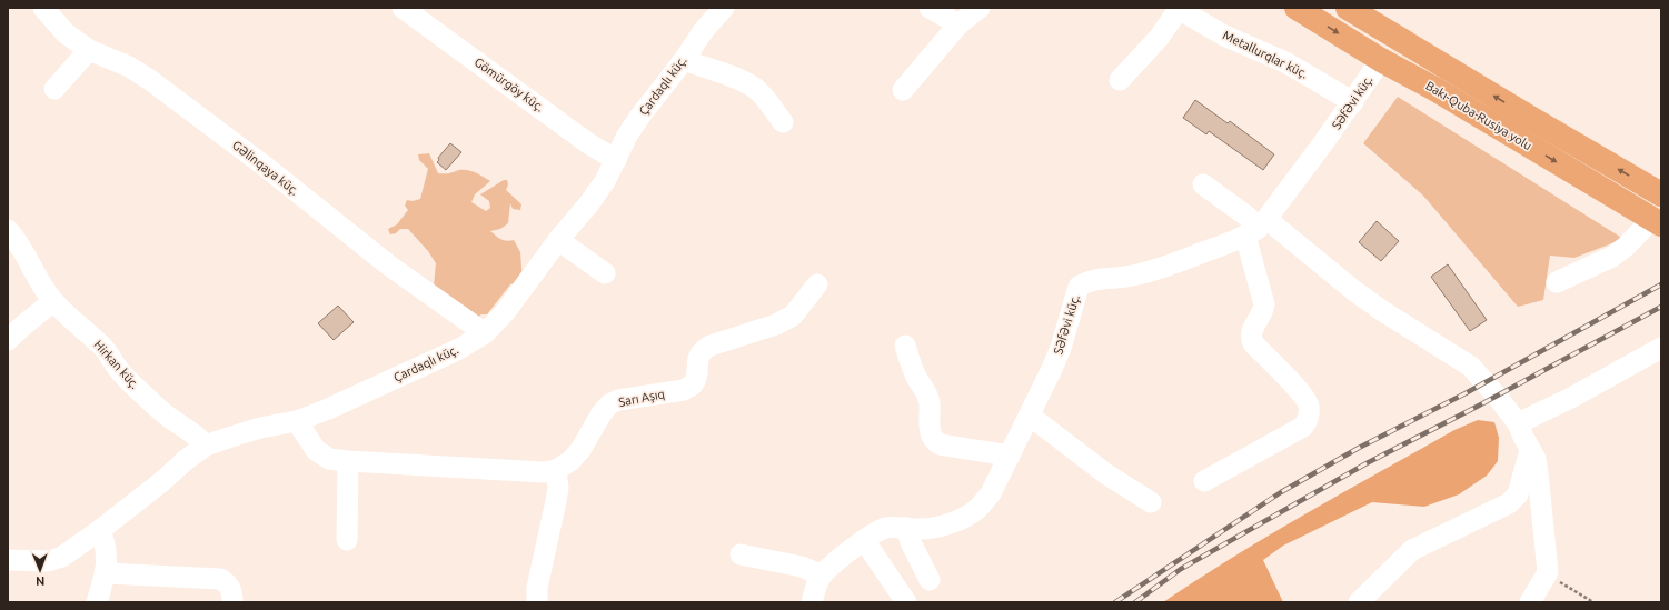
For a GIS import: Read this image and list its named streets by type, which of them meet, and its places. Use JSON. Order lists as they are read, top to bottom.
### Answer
{
  "streets": {
    "highway": ["Bakı-Quba-Rusiya yolu"],
    "street": [
      "Metallurqlar küç.",
      "Gömürgöy küç.",
      "Çardaqlı küç.",
      "Səfəvi küç.",
      "Gəlinqaya küç.",
      "Hirkan küç.",
      "Sarı Aşıq"
    ]
  },
  "crossings": [
    ["Metallurqlar küç.", "Səfəvi küç."],
    ["Gömürgöy küç.", "Çardaqlı küç."],
    ["Çardaqlı küç.", "Gəlinqaya küç."],
    ["Çardaqlı küç.", "Hirkan küç."],
    ["Səfəvi küç.", "Bakı-Quba-Rusiya yolu"]
  ],
  "north": "bottom"
}
